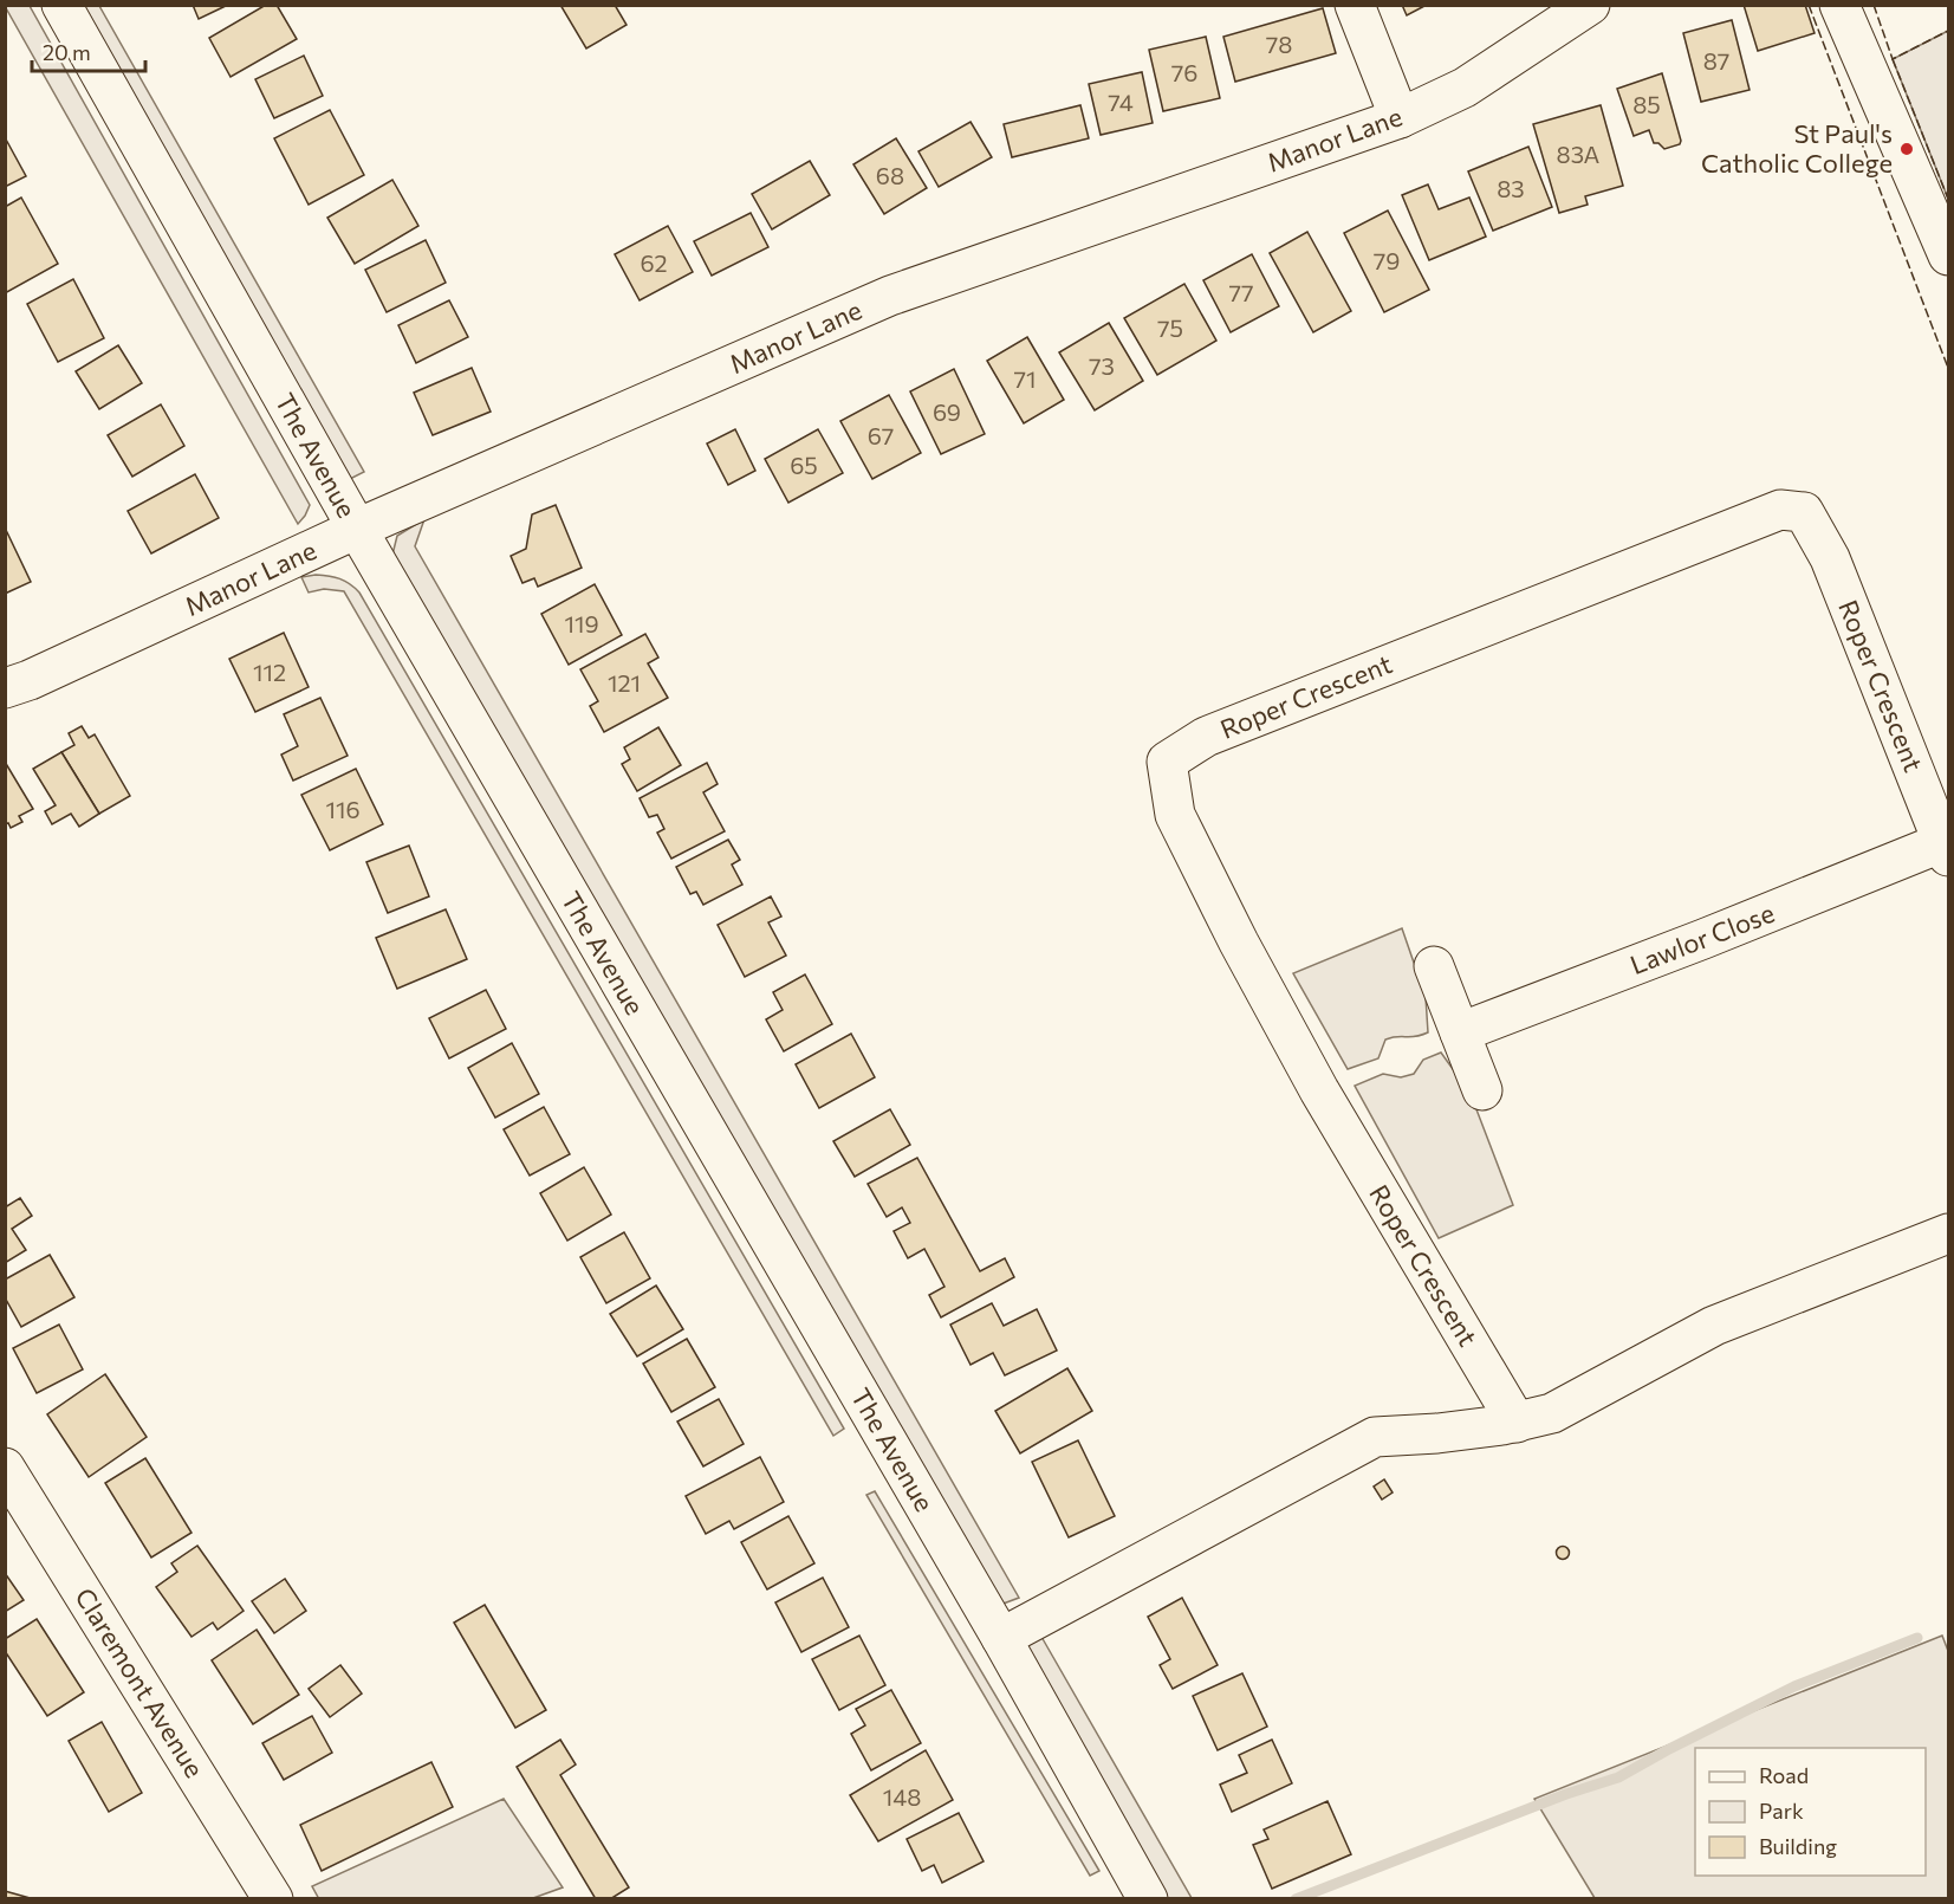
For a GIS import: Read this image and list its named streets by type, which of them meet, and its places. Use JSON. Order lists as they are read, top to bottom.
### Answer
{
  "streets": {
    "street": [
      "Manor Lane",
      "The Avenue",
      "Roper Crescent",
      "Lawlor Close",
      "Claremont Avenue"
    ]
  },
  "crossings": [
    ["Manor Lane", "The Avenue"],
    ["Roper Crescent", "Lawlor Close"]
  ],
  "places": ["St Paul's Catholic College"],
  "house_numbers": [
    "78",
    "87",
    "76",
    "74",
    "85",
    "83A",
    "68",
    "83",
    "79",
    "62",
    "77",
    "75",
    "73",
    "71",
    "69",
    "67",
    "65",
    "119",
    "112",
    "121",
    "116",
    "148"
  ],
  "legend": ["Road", "Park", "Building"],
  "scale_bar": "20 m"
}
